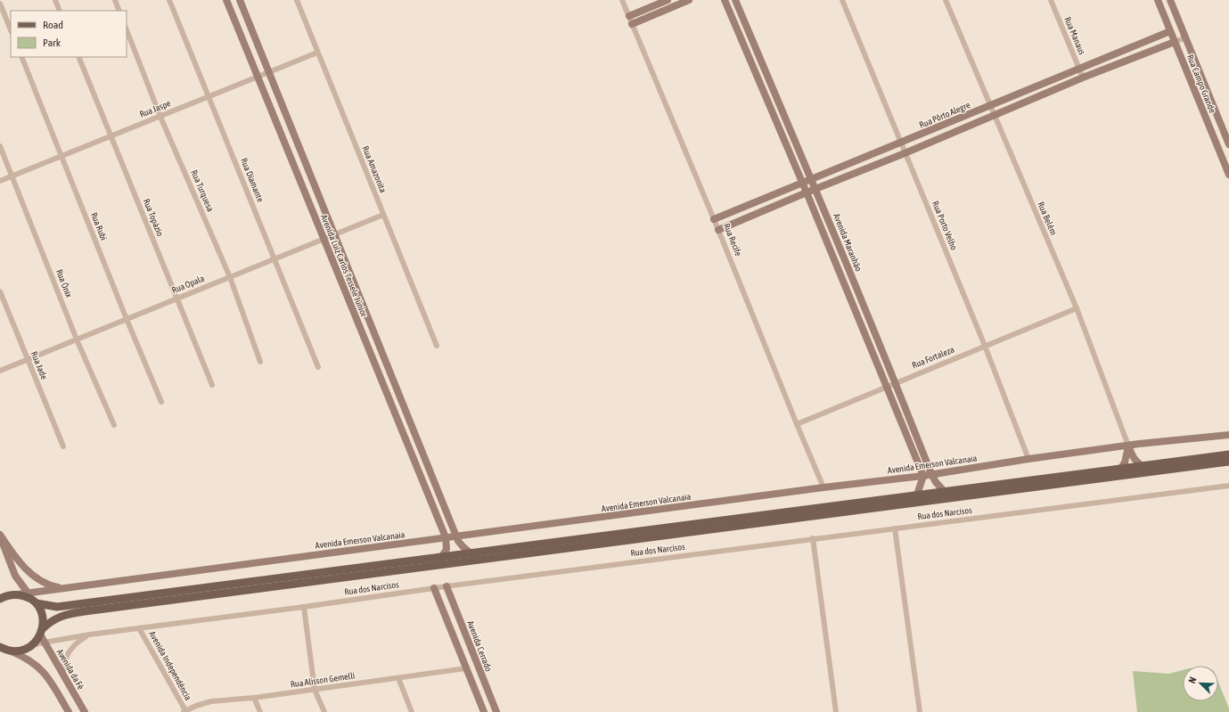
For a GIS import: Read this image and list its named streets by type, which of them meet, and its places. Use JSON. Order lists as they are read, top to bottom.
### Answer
{
  "streets": {
    "street": [
      "Rua Manaus",
      "Rua Campo Grande",
      "Rua Jaspe",
      "Rua Pôrto Alegre",
      "Rua Amazonita",
      "Rua Diamante",
      "Rua Turquesa",
      "Rua Topázio",
      "Rua Belém",
      "Rua Porto Velho",
      "Rua Rubi",
      "Rua Recife",
      "Avenida Maranhão",
      "Avenida Luiz Carlos Tessele Júnior",
      "Rua Ónix",
      "Rua Opala",
      "Rua Fortaleza",
      "Rua Jade",
      "Avenida Emerson Valcanaia",
      "Rua dos Narcisos",
      "Avenida Cerrado",
      "Avenida Independência",
      "Avenida da Fé",
      "Rua Alisson Gemelli"
    ]
  },
  "crossings": [
    ["Rua Manaus", "Rua Pôrto Alegre"],
    ["Rua Campo Grande", "Rua Pôrto Alegre"],
    ["Rua Jaspe", "Rua Amazonita"],
    ["Rua Jaspe", "Rua Diamante"],
    ["Rua Jaspe", "Rua Turquesa"],
    ["Rua Jaspe", "Rua Topázio"],
    ["Rua Jaspe", "Rua Rubi"],
    ["Rua Jaspe", "Avenida Luiz Carlos Tessele Júnior"],
    ["Rua Jaspe", "Rua Ónix"],
    ["Rua Pôrto Alegre", "Rua Belém"],
    ["Rua Pôrto Alegre", "Rua Porto Velho"],
    ["Rua Pôrto Alegre", "Rua Recife"],
    ["Rua Pôrto Alegre", "Avenida Maranhão"],
    ["Rua Amazonita", "Rua Opala"],
    ["Rua Diamante", "Rua Opala"],
    ["Rua Turquesa", "Rua Opala"],
    ["Rua Topázio", "Rua Opala"],
    ["Rua Belém", "Rua Fortaleza"],
    ["Rua Belém", "Avenida Emerson Valcanaia"],
    ["Rua Porto Velho", "Rua Fortaleza"],
    ["Rua Porto Velho", "Avenida Emerson Valcanaia"],
    ["Rua Rubi", "Rua Opala"],
    ["Rua Recife", "Rua Fortaleza"],
    ["Rua Recife", "Avenida Emerson Valcanaia"],
    ["Avenida Maranhão", "Rua Fortaleza"],
    ["Avenida Maranhão", "Avenida Emerson Valcanaia"],
    ["Avenida Luiz Carlos Tessele Júnior", "Rua Opala"],
    ["Avenida Luiz Carlos Tessele Júnior", "Avenida Emerson Valcanaia"],
    ["Rua Ónix", "Rua Opala"],
    ["Rua Opala", "Rua Jade"],
    ["Rua dos Narcisos", "Avenida Cerrado"],
    ["Rua dos Narcisos", "Avenida Independência"],
    ["Rua dos Narcisos", "Avenida da Fé"],
    ["Avenida Independência", "Rua Alisson Gemelli"]
  ],
  "legend": ["Road", "Park"],
  "north": "top left"
}
